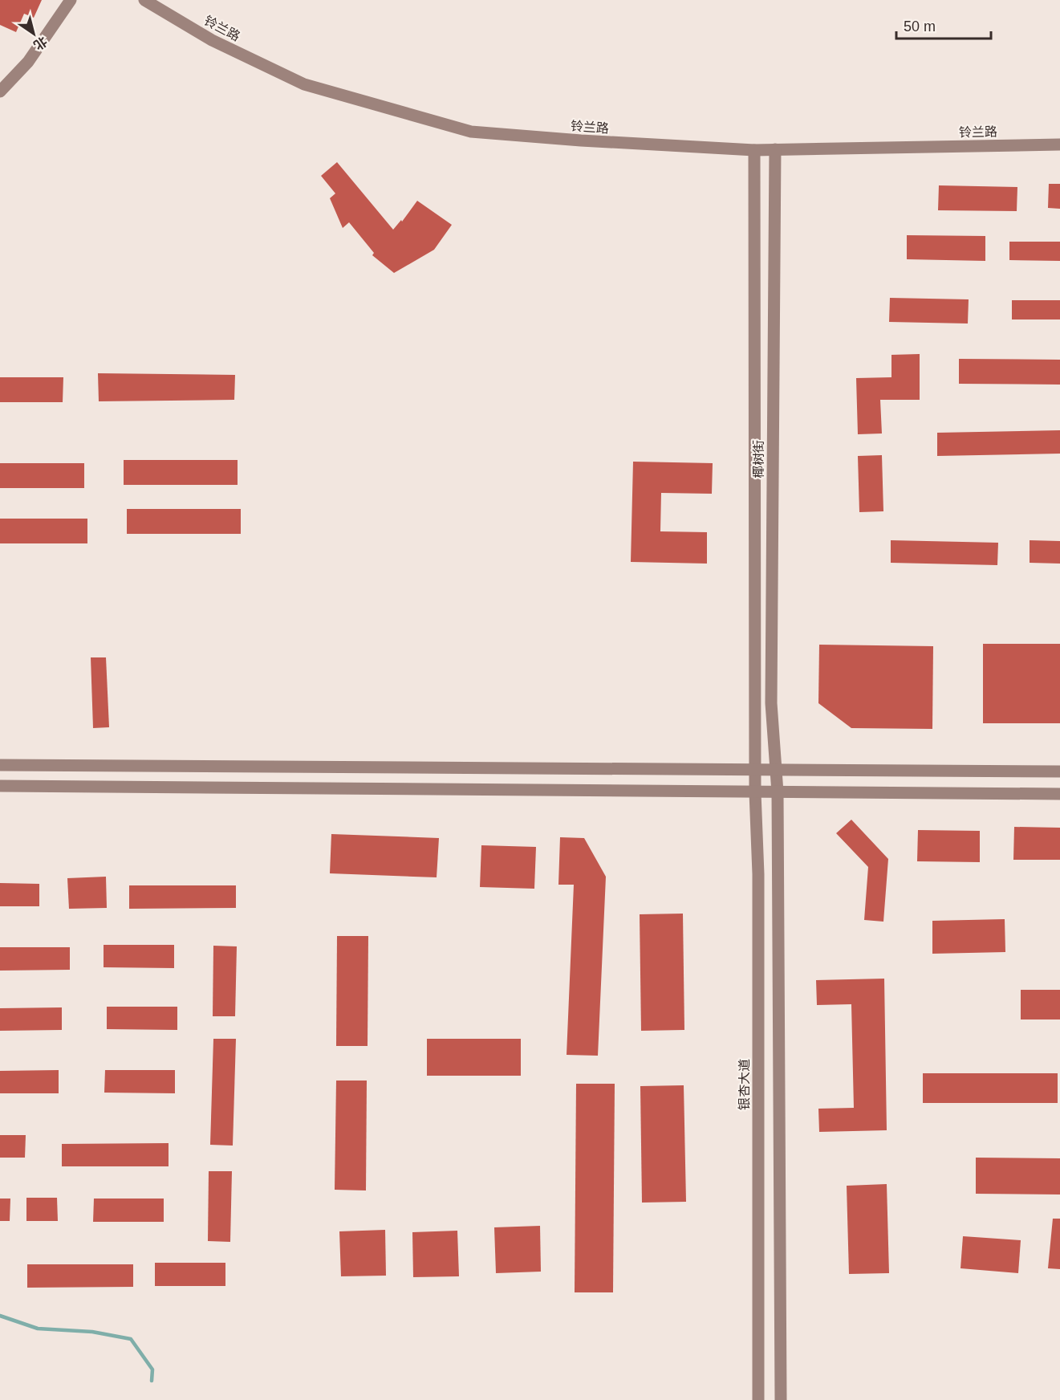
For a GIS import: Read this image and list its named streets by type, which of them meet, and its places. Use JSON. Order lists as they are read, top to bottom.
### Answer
{
  "streets": {
    "street": ["铃兰路", "椰树街", "银杏大道"]
  },
  "crossings": [
    ["铃兰路", "椰树街"],
    ["椰树街", "银杏大道"]
  ],
  "scale_bar": "50 m",
  "north": "bottom right"
}
